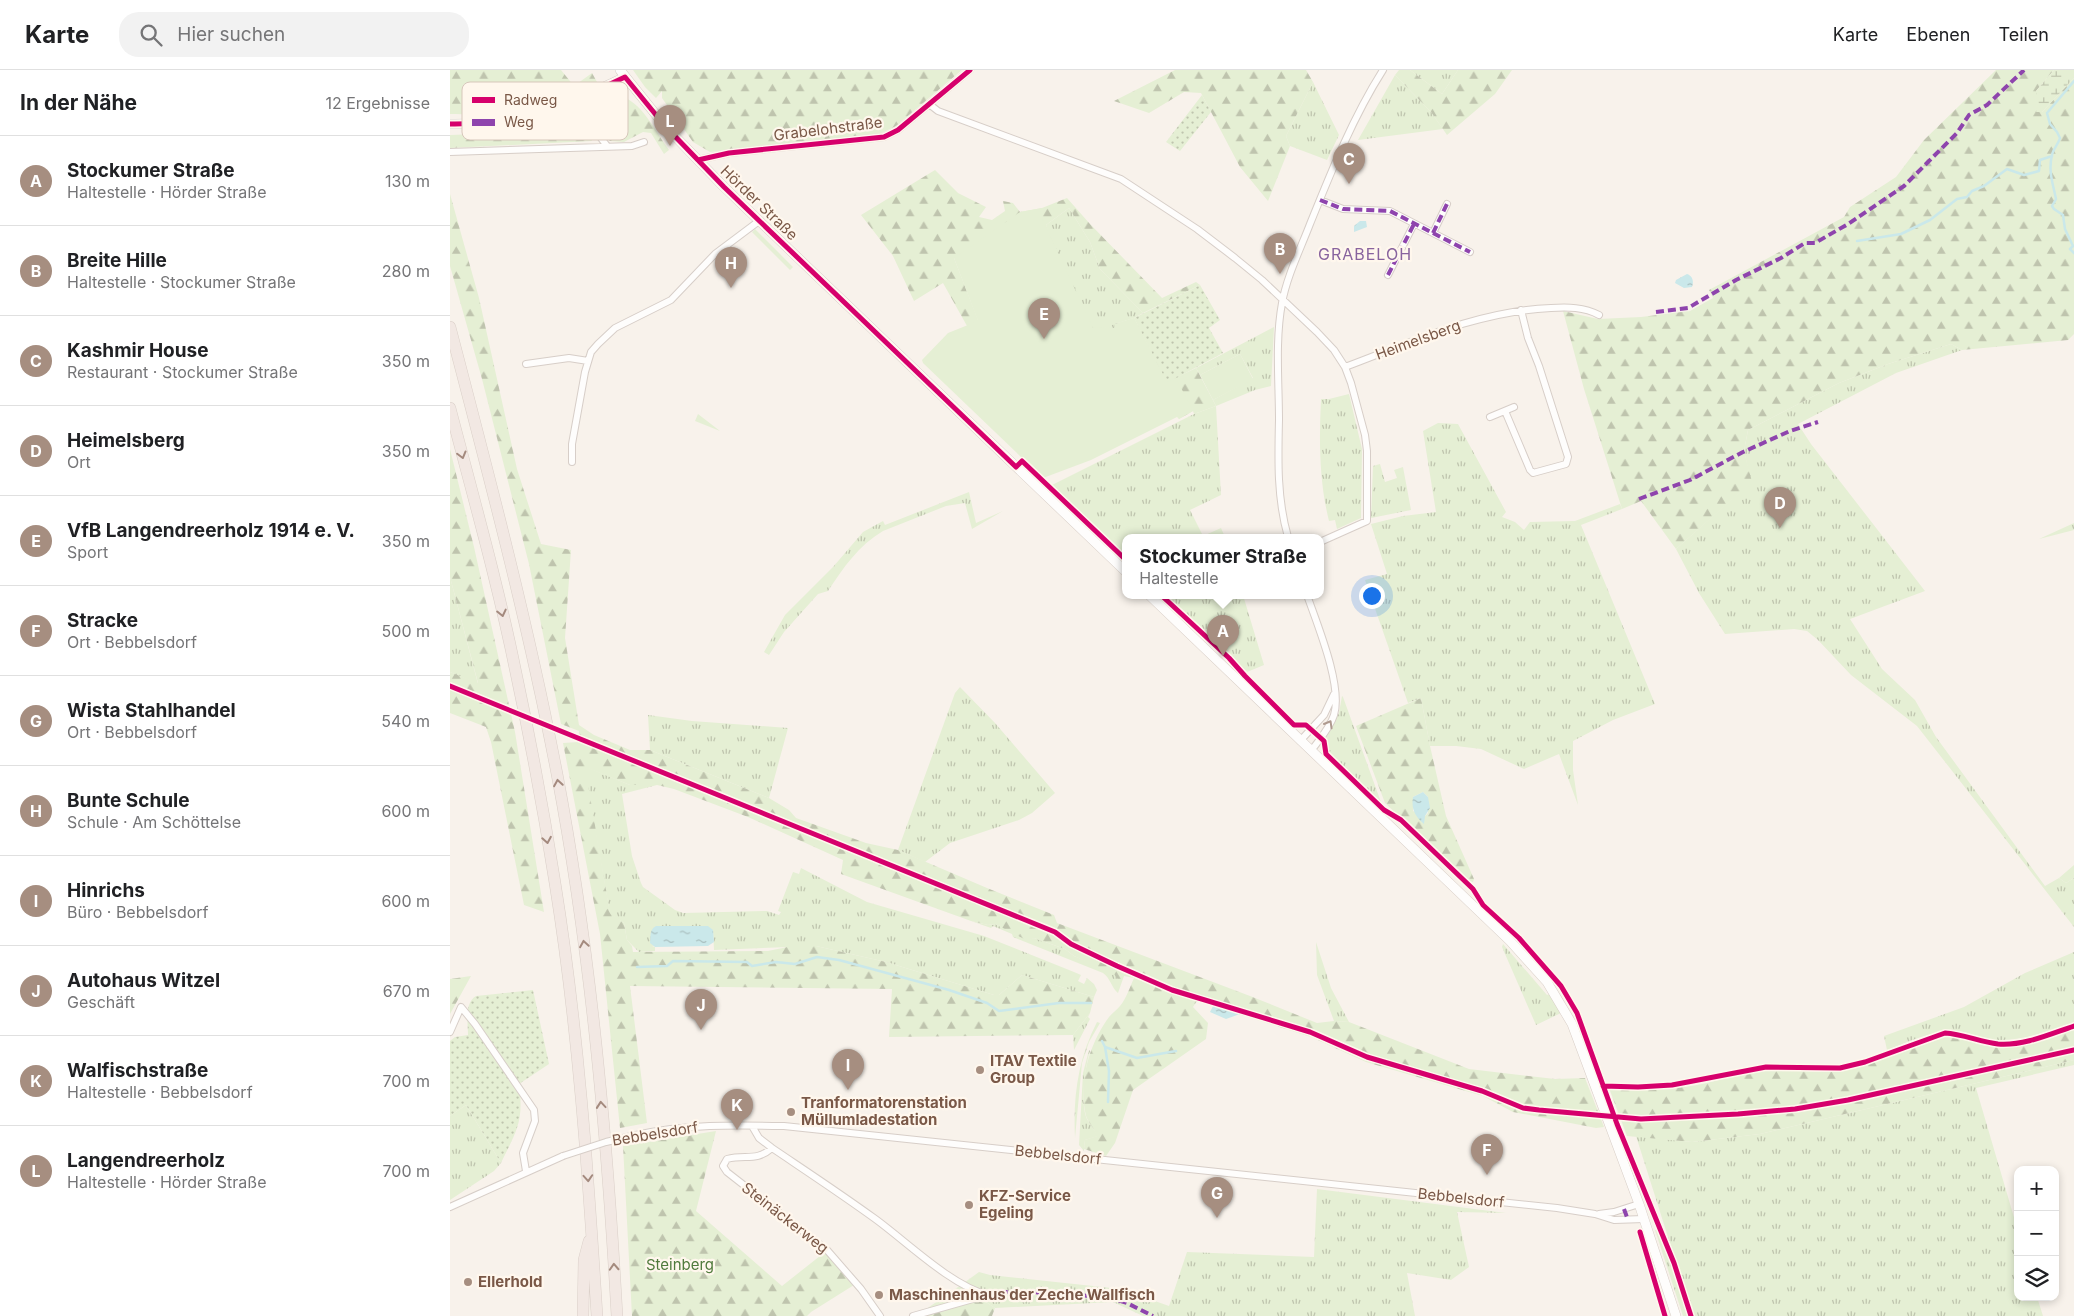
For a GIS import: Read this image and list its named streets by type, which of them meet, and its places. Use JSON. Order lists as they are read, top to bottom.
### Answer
{
  "streets": {
    "main road": ["Hörder Straße"],
    "street": [
      "Grabelohstraße",
      "Heimelsberg",
      "Bebbelsdorf",
      "Steinäckerweg"
    ]
  },
  "crossings": [
    ["Grabelohstraße", "Hörder Straße"]
  ],
  "districts": ["GRABELOH"],
  "parks": ["Steinberg"],
  "places": [
    "ITAV Textile Group",
    "Tranformatorenstation Müllumladestation",
    "KFZ-Service Egeling",
    "Ellerhold",
    "Maschinenhaus der Zeche Wallfisch"
  ],
  "legend": ["Radweg", "Weg"],
  "page": {
    "header": "Karte",
    "search": "Hier suchen",
    "nav": ["Karte", "Ebenen", "Teilen"],
    "heading": ["In der Nähe", "12 Ergebnisse"],
    "pins": [
      "L",
      "C",
      "B",
      "H",
      "E",
      "D",
      "A",
      "J",
      "I",
      "K",
      "F",
      "G"
    ],
    "list": [
      {
        "mark": "A",
        "name": "Stockumer Straße",
        "note": "Haltestelle · Hörder Straße",
        "value": "130 m"
      },
      {
        "mark": "B",
        "name": "Breite Hille",
        "note": "Haltestelle · Stockumer Straße",
        "value": "280 m"
      },
      {
        "mark": "C",
        "name": "Kashmir House",
        "note": "Restaurant · Stockumer Straße",
        "value": "350 m"
      },
      {
        "mark": "D",
        "name": "Heimelsberg",
        "note": "Ort",
        "value": "350 m"
      },
      {
        "mark": "E",
        "name": "VfB Langendreerholz 1914 e. V.",
        "note": "Sport",
        "value": "350 m"
      },
      {
        "mark": "F",
        "name": "Stracke",
        "note": "Ort · Bebbelsdorf",
        "value": "500 m"
      },
      {
        "mark": "G",
        "name": "Wista Stahlhandel",
        "note": "Ort · Bebbelsdorf",
        "value": "540 m"
      },
      {
        "mark": "H",
        "name": "Bunte Schule",
        "note": "Schule · Am Schöttelse",
        "value": "600 m"
      },
      {
        "mark": "I",
        "name": "Hinrichs",
        "note": "Büro · Bebbelsdorf",
        "value": "600 m"
      },
      {
        "mark": "J",
        "name": "Autohaus Witzel",
        "note": "Geschäft",
        "value": "670 m"
      },
      {
        "mark": "K",
        "name": "Walfischstraße",
        "note": "Haltestelle · Bebbelsdorf",
        "value": "700 m"
      },
      {
        "mark": "L",
        "name": "Langendreerholz",
        "note": "Haltestelle · Hörder Straße",
        "value": "700 m"
      }
    ],
    "popup": ["Stockumer Straße", "Haltestelle"],
    "map_buttons": ["+", "−"]
  }
}
